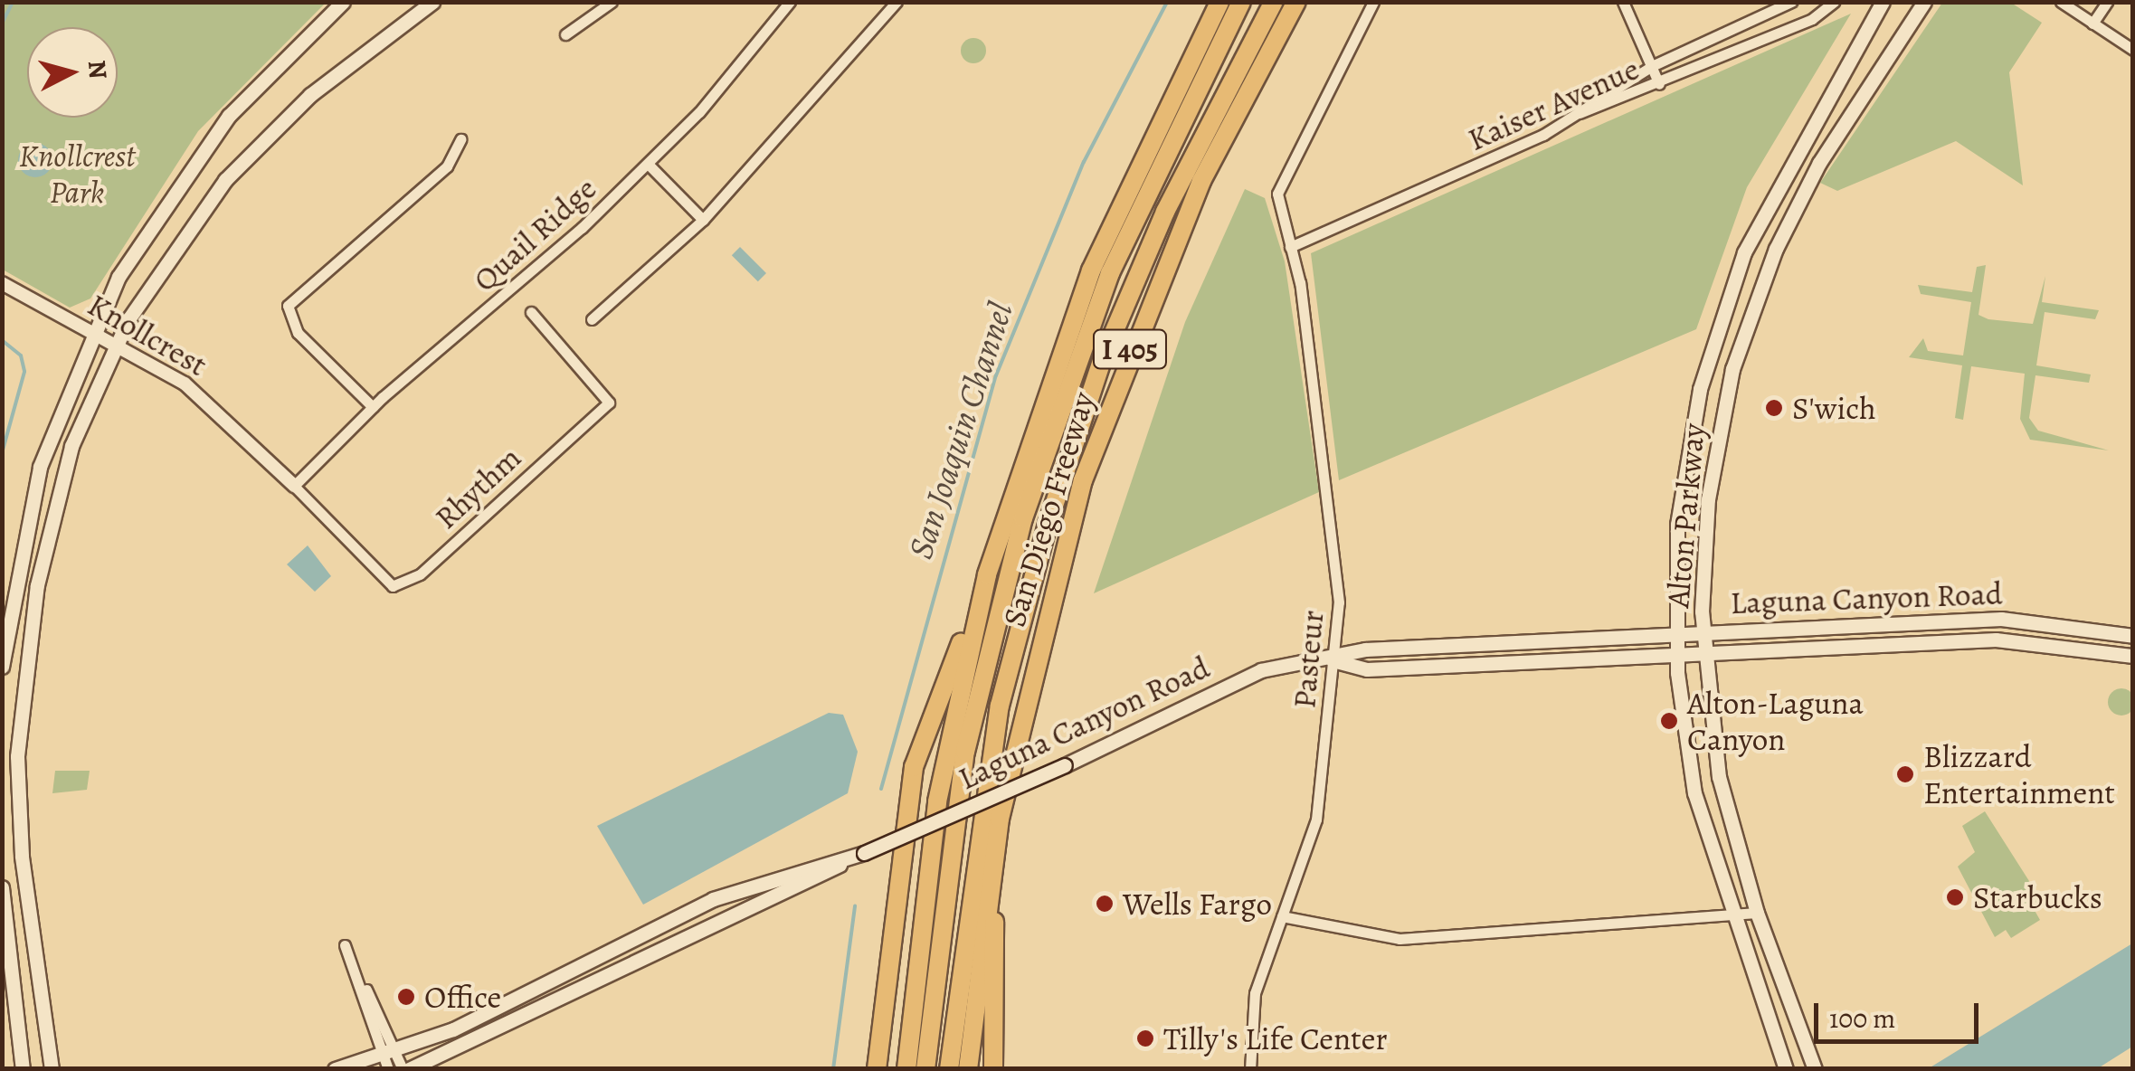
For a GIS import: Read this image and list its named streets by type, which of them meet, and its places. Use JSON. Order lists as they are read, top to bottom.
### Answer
{
  "streets": {
    "highway": ["I 405", "San Diego Freeway"],
    "main road": ["Alton Parkway", "Laguna Canyon Road"],
    "street": [
      "Kaiser Avenue",
      "Quail Ridge",
      "Knollcrest",
      "Rhythm",
      "Pasteur"
    ]
  },
  "crossings": [
    ["Kaiser Avenue", "Pasteur"],
    ["Quail Ridge", "Knollcrest"],
    ["Quail Ridge", "Rhythm"],
    ["Knollcrest", "Rhythm"],
    ["Alton Parkway", "Laguna Canyon Road"],
    ["Laguna Canyon Road", "Pasteur"]
  ],
  "water": ["San Joaquin Channel"],
  "parks": ["Knollcrest Park"],
  "places": [
    "S'wich",
    "Alton-Laguna Canyon",
    "Blizzard Entertainment",
    "Starbucks",
    "Wells Fargo",
    "Office",
    "Tilly's Life Center"
  ],
  "scale_bar": "100 m",
  "north": "right"
}
